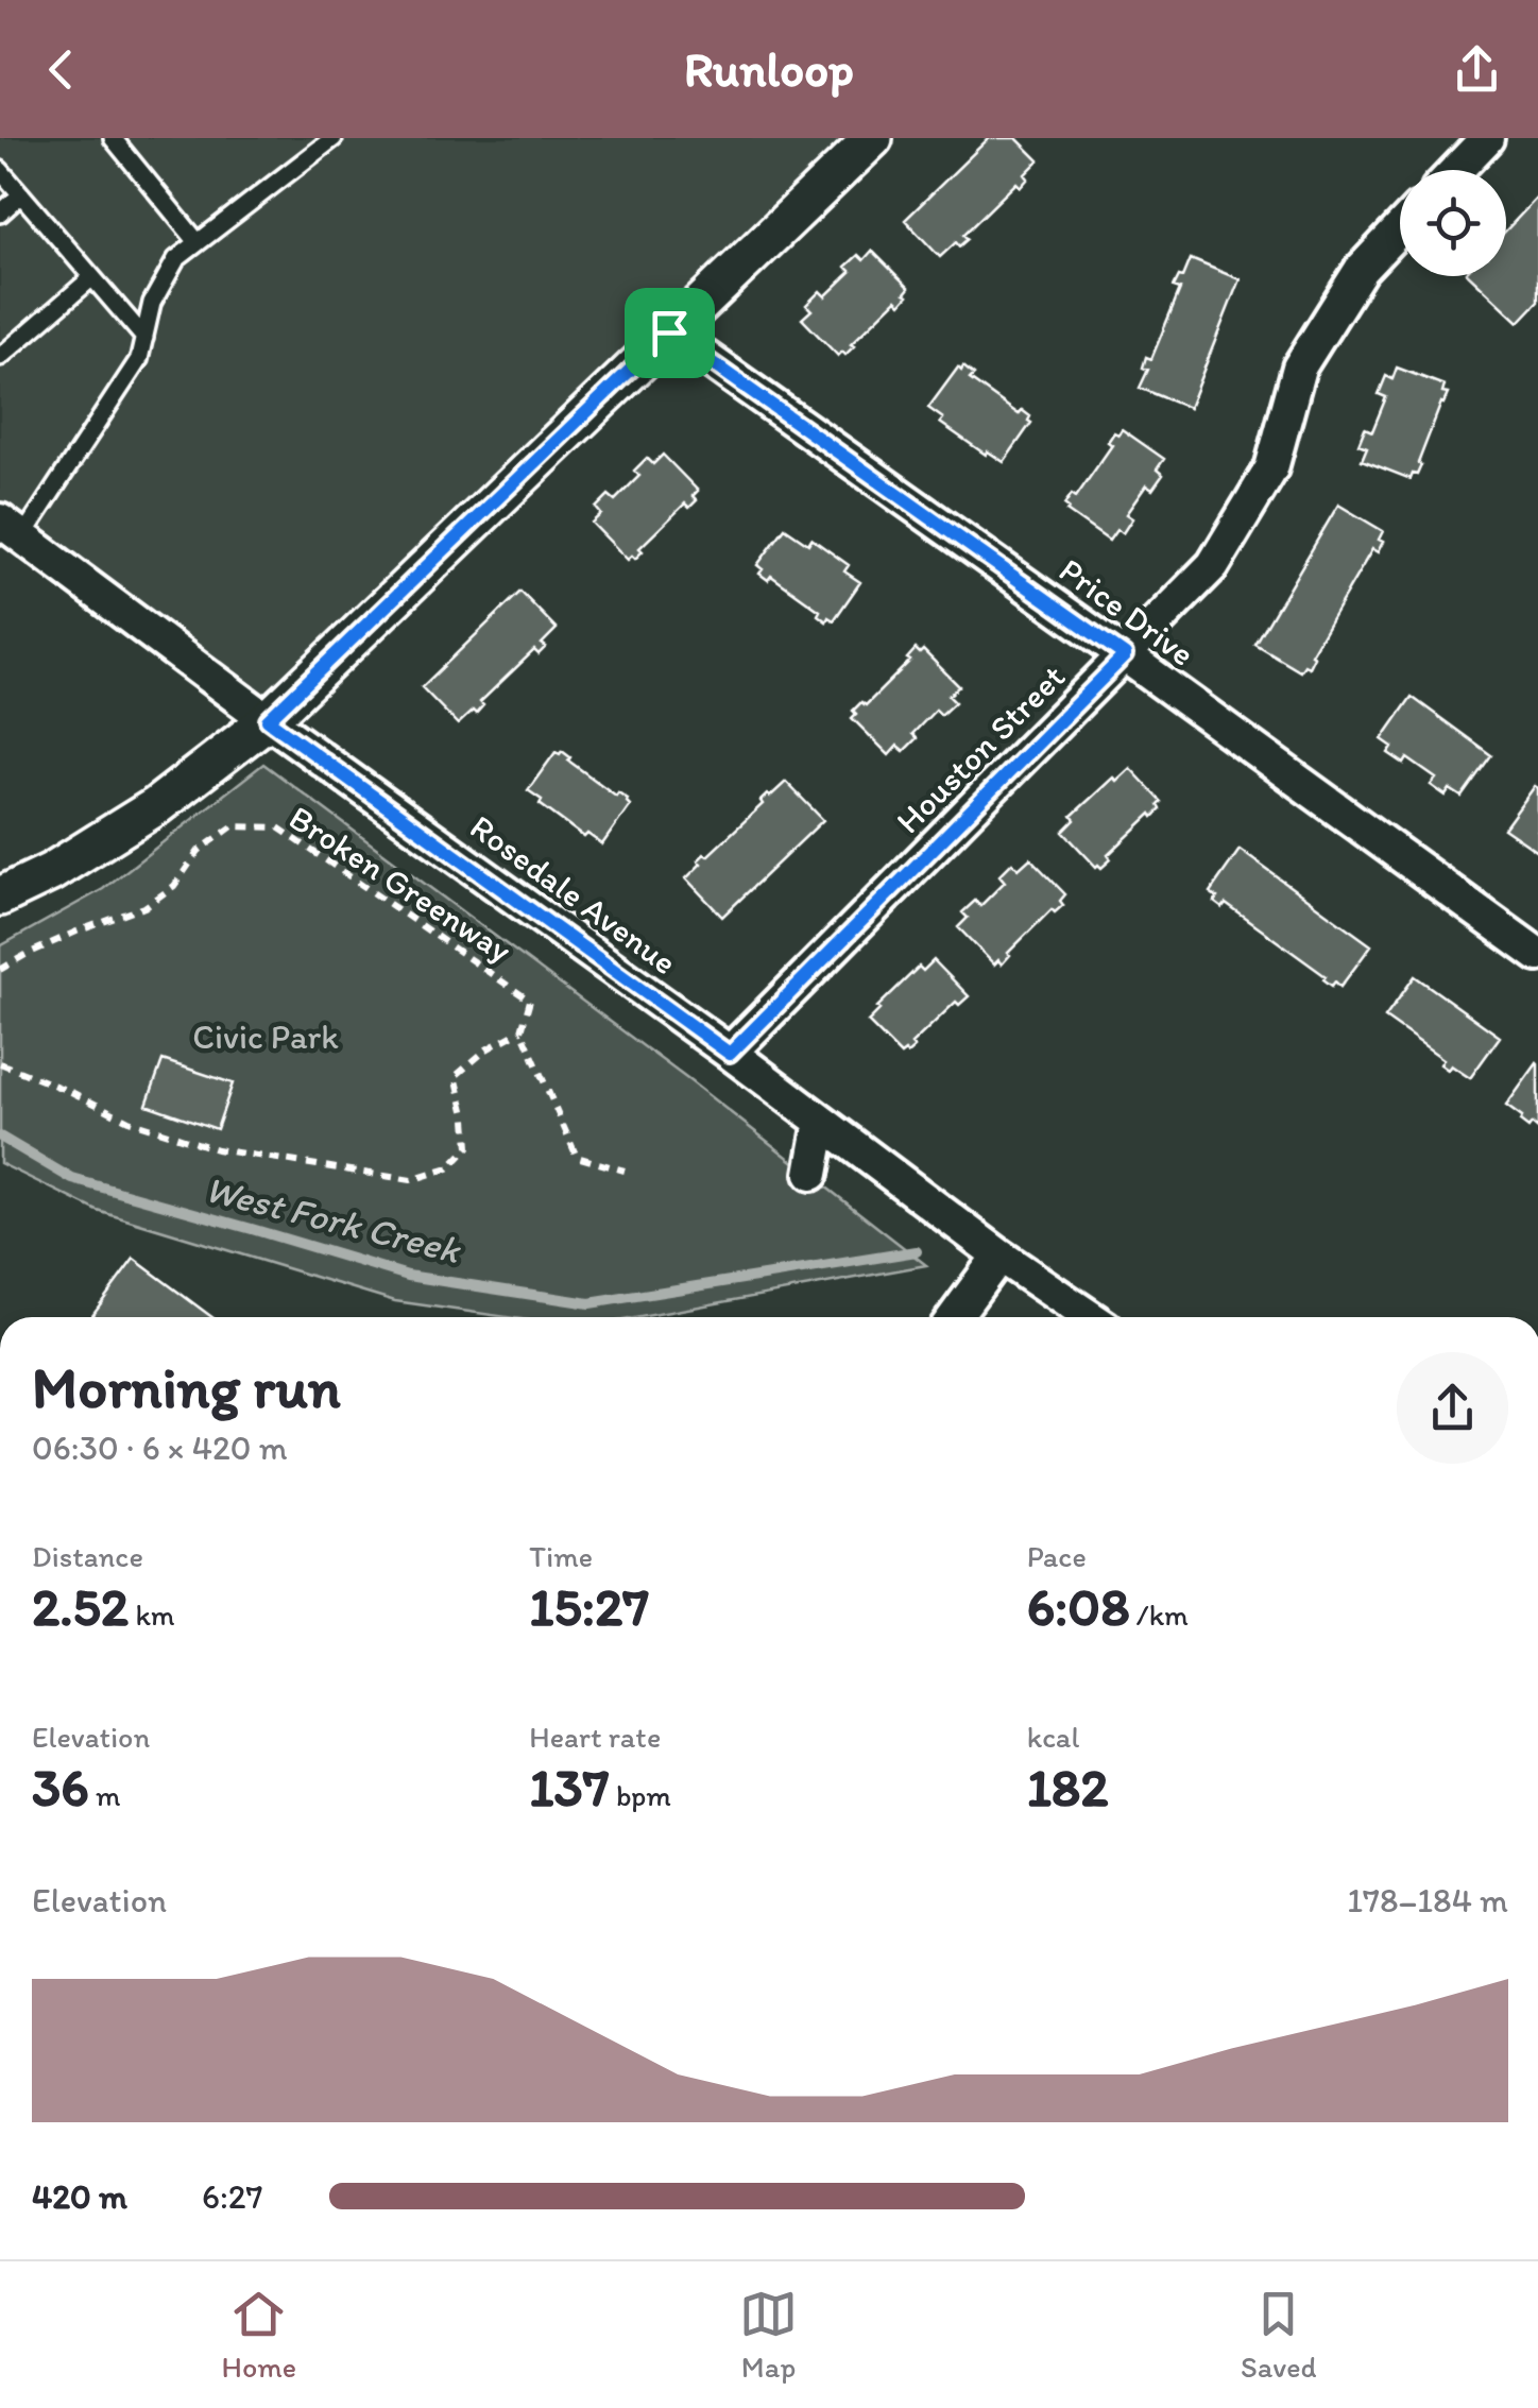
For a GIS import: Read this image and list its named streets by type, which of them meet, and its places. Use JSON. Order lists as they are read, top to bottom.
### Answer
{
  "streets": {
    "street": ["Price Drive", "Houston Street", "Rosedale Avenue"],
    "path": ["Broken Greenway"]
  },
  "crossings": [
    ["Price Drive", "Houston Street"],
    ["Houston Street", "Rosedale Avenue"]
  ],
  "water": ["West Fork Creek"],
  "parks": ["Civic Park"],
  "page": {
    "header": "Runloop",
    "heading": ["Morning run", "06:30 · 6 × 420 m"],
    "stats": [
      ["Distance", "2.52 km"],
      ["Time", "15:27"],
      ["Pace", "6:08 /km"],
      ["Elevation", "36 m"],
      ["Heart rate", "137 bpm"],
      ["kcal", "182"]
    ],
    "chart": ["Elevation", "178–184 m"],
    "list": [
      {
        "name": "420 m",
        "note": "6:27"
      }
    ],
    "tabs": ["Home", "Map", "Saved"]
  }
}
